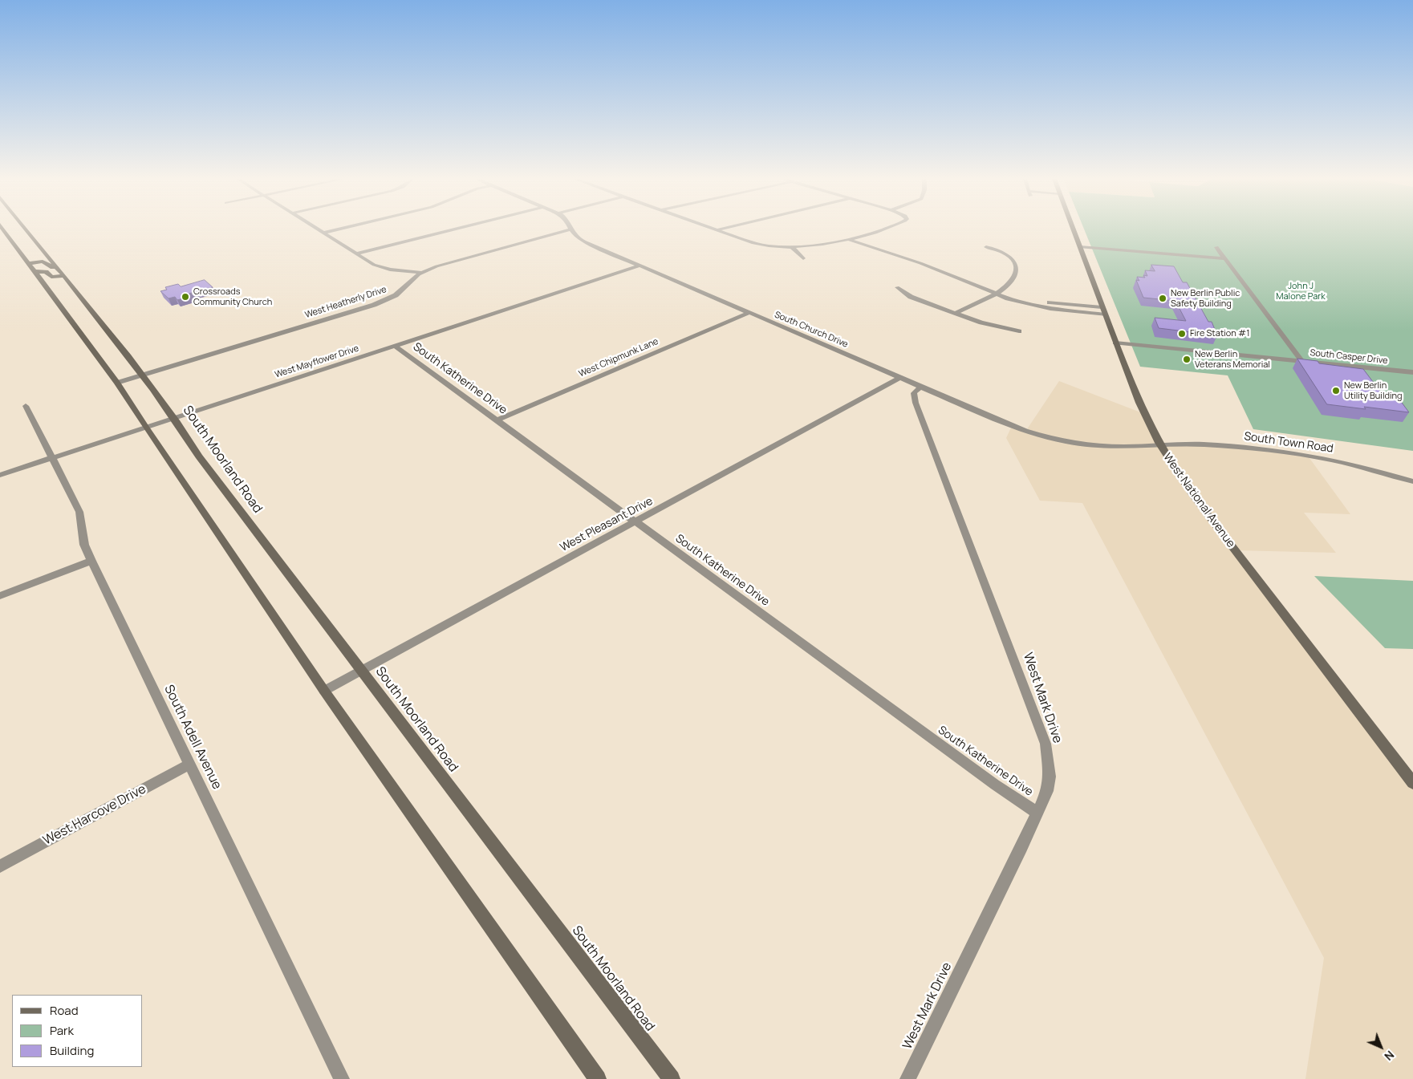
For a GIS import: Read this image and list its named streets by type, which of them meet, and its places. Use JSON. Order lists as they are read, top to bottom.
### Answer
{
  "streets": {
    "main road": ["South Moorland Road", "West National Avenue"],
    "street": [
      "West Heatherly Drive",
      "South Church Drive",
      "South Casper Drive",
      "West Chipmunk Lane",
      "West Mayflower Drive",
      "South Katherine Drive",
      "South Town Road",
      "West Pleasant Drive",
      "West Mark Drive",
      "South Adell Avenue",
      "West Harcove Drive"
    ]
  },
  "crossings": [
    ["West Heatherly Drive", "South Church Drive"],
    ["West Heatherly Drive", "South Moorland Road"],
    ["South Church Drive", "West Chipmunk Lane"],
    ["South Church Drive", "West Mayflower Drive"],
    ["South Church Drive", "South Town Road"],
    ["South Church Drive", "West National Avenue"],
    ["South Church Drive", "West Pleasant Drive"],
    ["South Church Drive", "West Mark Drive"],
    ["South Casper Drive", "West National Avenue"],
    ["West Chipmunk Lane", "South Katherine Drive"],
    ["West Mayflower Drive", "South Katherine Drive"],
    ["West Mayflower Drive", "South Moorland Road"],
    ["West Mayflower Drive", "South Adell Avenue"],
    ["South Katherine Drive", "West Pleasant Drive"],
    ["South Katherine Drive", "West Mark Drive"],
    ["South Town Road", "West National Avenue"],
    ["South Moorland Road", "West Pleasant Drive"],
    ["South Adell Avenue", "West Harcove Drive"]
  ],
  "parks": ["John J Malone Park"],
  "places": [
    "Crossroads Community Church",
    "New Berlin Public Safety Building",
    "Fire Station #1",
    "New Berlin Veterans Memorial",
    "New Berlin Utility Building"
  ],
  "legend": ["Road", "Park", "Building"],
  "north": "bottom right"
}
